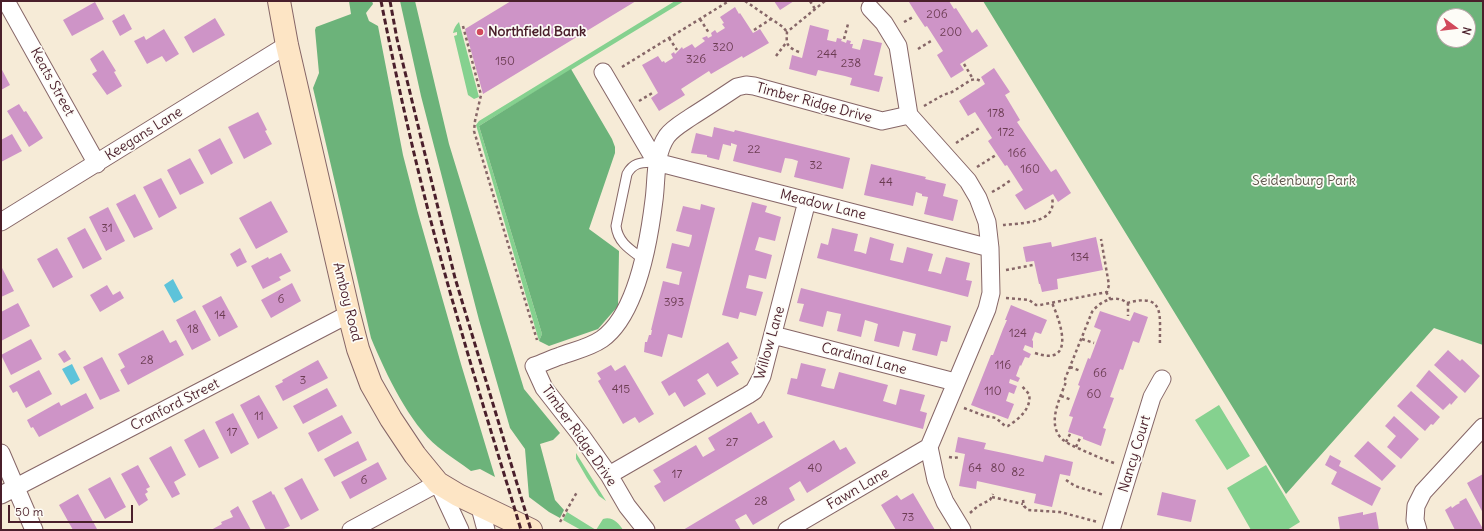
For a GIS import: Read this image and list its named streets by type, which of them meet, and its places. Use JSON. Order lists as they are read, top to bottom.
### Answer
{
  "streets": {
    "main road": ["Amboy Road"],
    "street": [
      "Keats Street",
      "Timber Ridge Drive",
      "Keegans Lane",
      "Meadow Lane",
      "Willow Lane",
      "Cardinal Lane",
      "Cranford Street",
      "Nancy Court",
      "Fawn Lane"
    ]
  },
  "crossings": [
    ["Keats Street", "Keegans Lane"],
    ["Timber Ridge Drive", "Meadow Lane"],
    ["Timber Ridge Drive", "Willow Lane"],
    ["Keegans Lane", "Amboy Road"],
    ["Meadow Lane", "Willow Lane"],
    ["Amboy Road", "Cranford Street"],
    ["Willow Lane", "Cardinal Lane"]
  ],
  "parks": ["Seidenburg Park"],
  "places": ["Northfield Bank"],
  "house_numbers": [
    "206",
    "200",
    "320",
    "244",
    "326",
    "150",
    "238",
    "178",
    "172",
    "22",
    "166",
    "32",
    "160",
    "44",
    "31",
    "134",
    "6",
    "393",
    "14",
    "18",
    "124",
    "28",
    "116",
    "66",
    "3",
    "415",
    "110",
    "60",
    "11",
    "17",
    "27",
    "40",
    "64",
    "80",
    "82",
    "17",
    "6",
    "28",
    "73"
  ],
  "scale_bar": "50 m",
  "north": "right"
}
